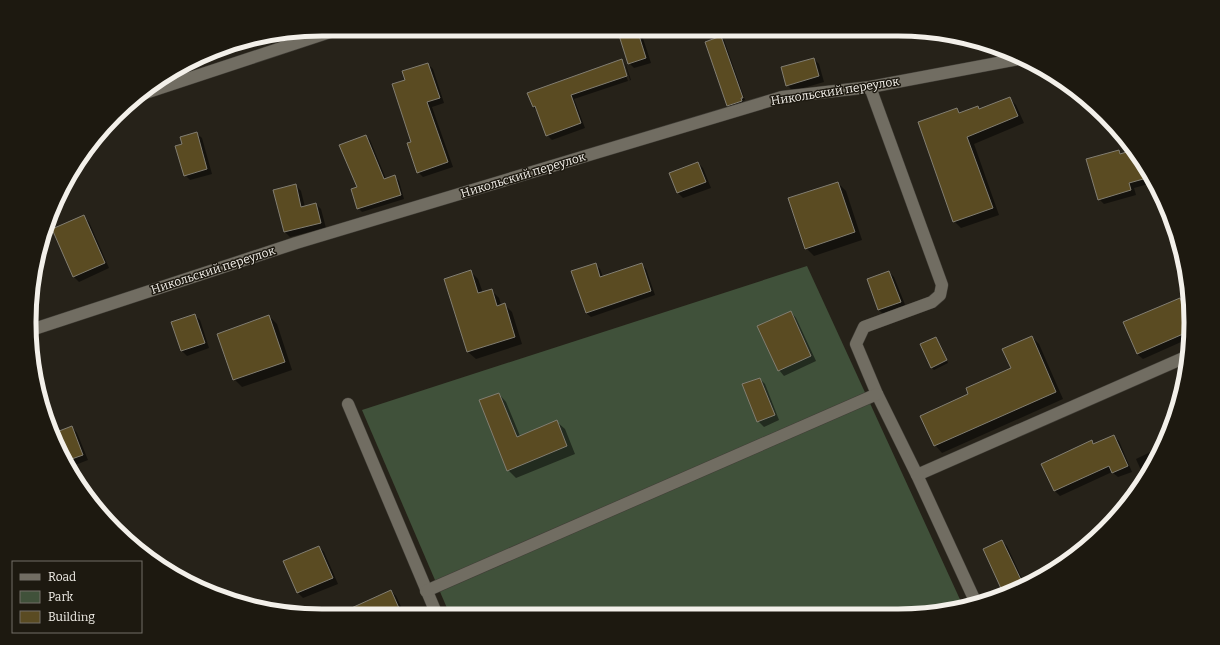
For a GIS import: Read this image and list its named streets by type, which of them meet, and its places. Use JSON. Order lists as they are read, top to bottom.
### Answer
{
  "streets": {
    "street": ["Никольский переулок"]
  },
  "legend": ["Road", "Park", "Building"]
}
